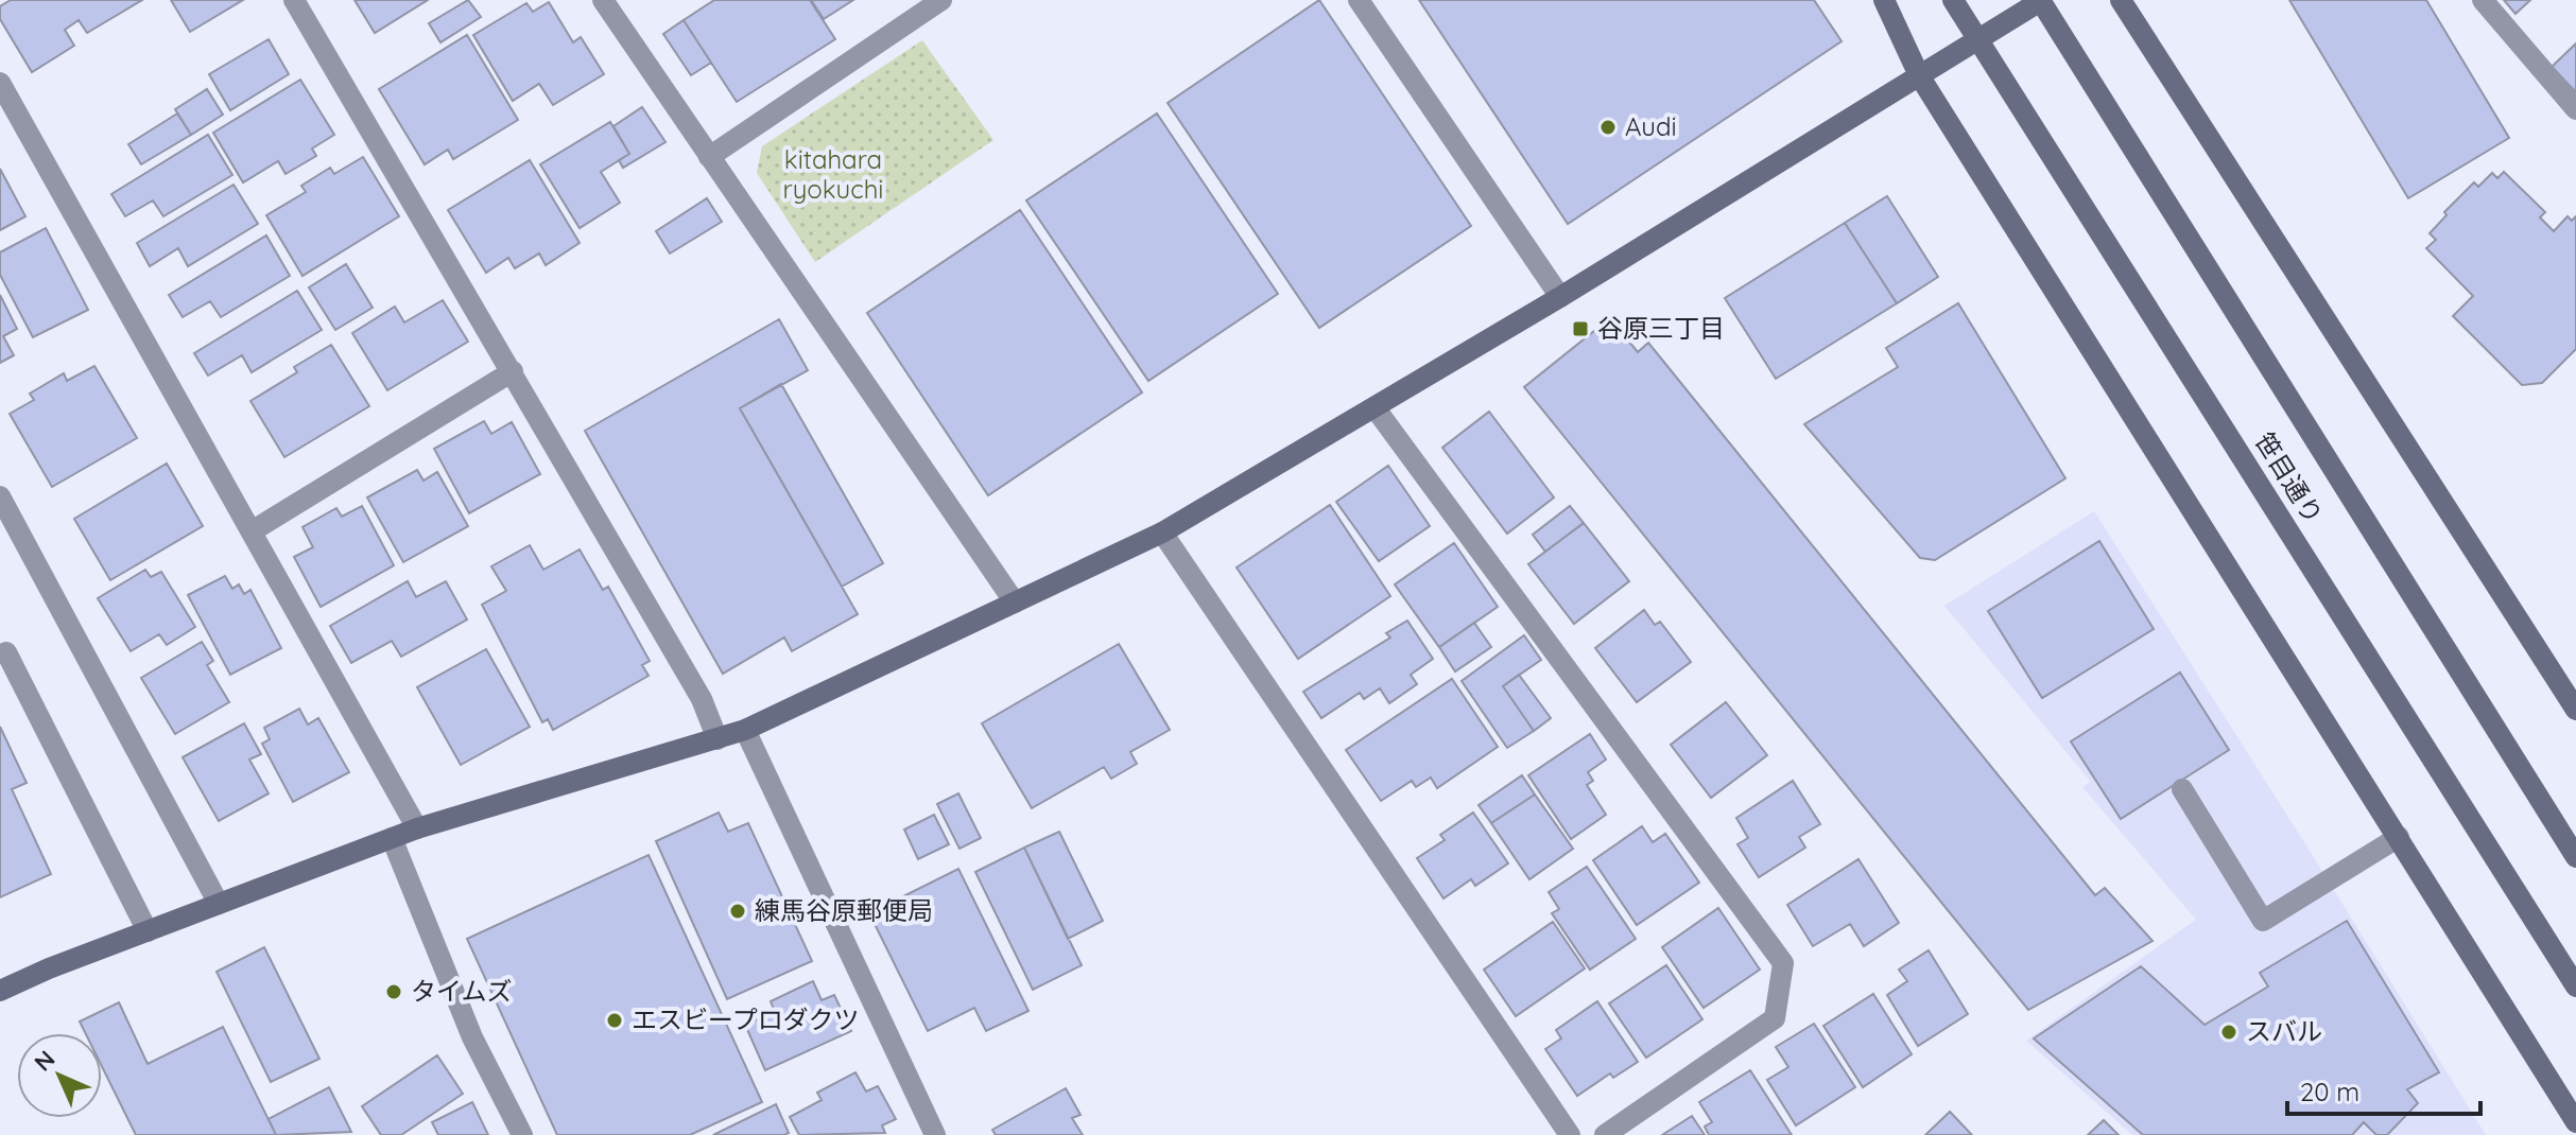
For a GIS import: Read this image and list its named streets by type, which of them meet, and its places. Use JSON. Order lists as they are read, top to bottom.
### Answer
{
  "streets": {
    "main road": ["笹目通り"]
  },
  "parks": ["kitahara ryokuchi"],
  "places": {
    "other": [
      "Audi",
      "練馬谷原郵便局",
      "タイムズ",
      "エスビープロダクツ",
      "スバル"
    ],
    "transit": ["谷原三丁目"]
  },
  "scale_bar": "20 m",
  "north": "top left"
}
